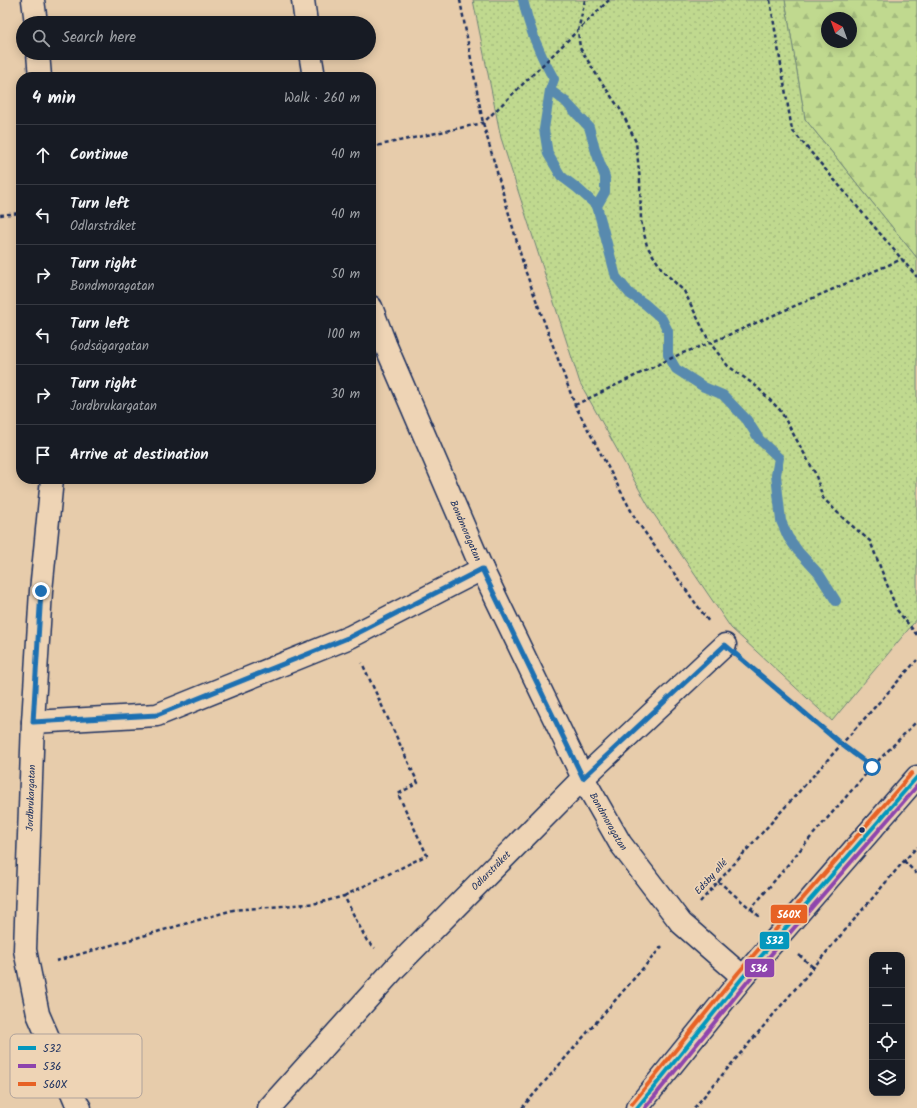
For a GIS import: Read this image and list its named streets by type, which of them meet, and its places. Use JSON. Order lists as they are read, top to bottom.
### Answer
{
  "streets": {
    "street": ["Bondmoragatan", "Jordbrukargatan", "Odlarstråket"],
    "path": ["Edsby allé"]
  },
  "crossings": [
    ["Bondmoragatan", "Odlarstråket"],
    ["Bondmoragatan", "Edsby allé"]
  ],
  "lines": ["transit line 560X", "transit line 532", "transit line 536"],
  "legend": ["532", "536", "560X"],
  "north": "top left",
  "page": {
    "search": "Search here",
    "heading": ["4 min", "Walk · 260 m"],
    "list": [
      ["Continue", "40 m"],
      ["Turn left", "Odlarstråket", "40 m"],
      ["Turn right", "Bondmoragatan", "50 m"],
      ["Turn left", "Godsägargatan", "100 m"],
      ["Turn right", "Jordbrukargatan", "30 m"],
      "Arrive at destination"
    ],
    "map_buttons": ["+", "−"]
  }
}
